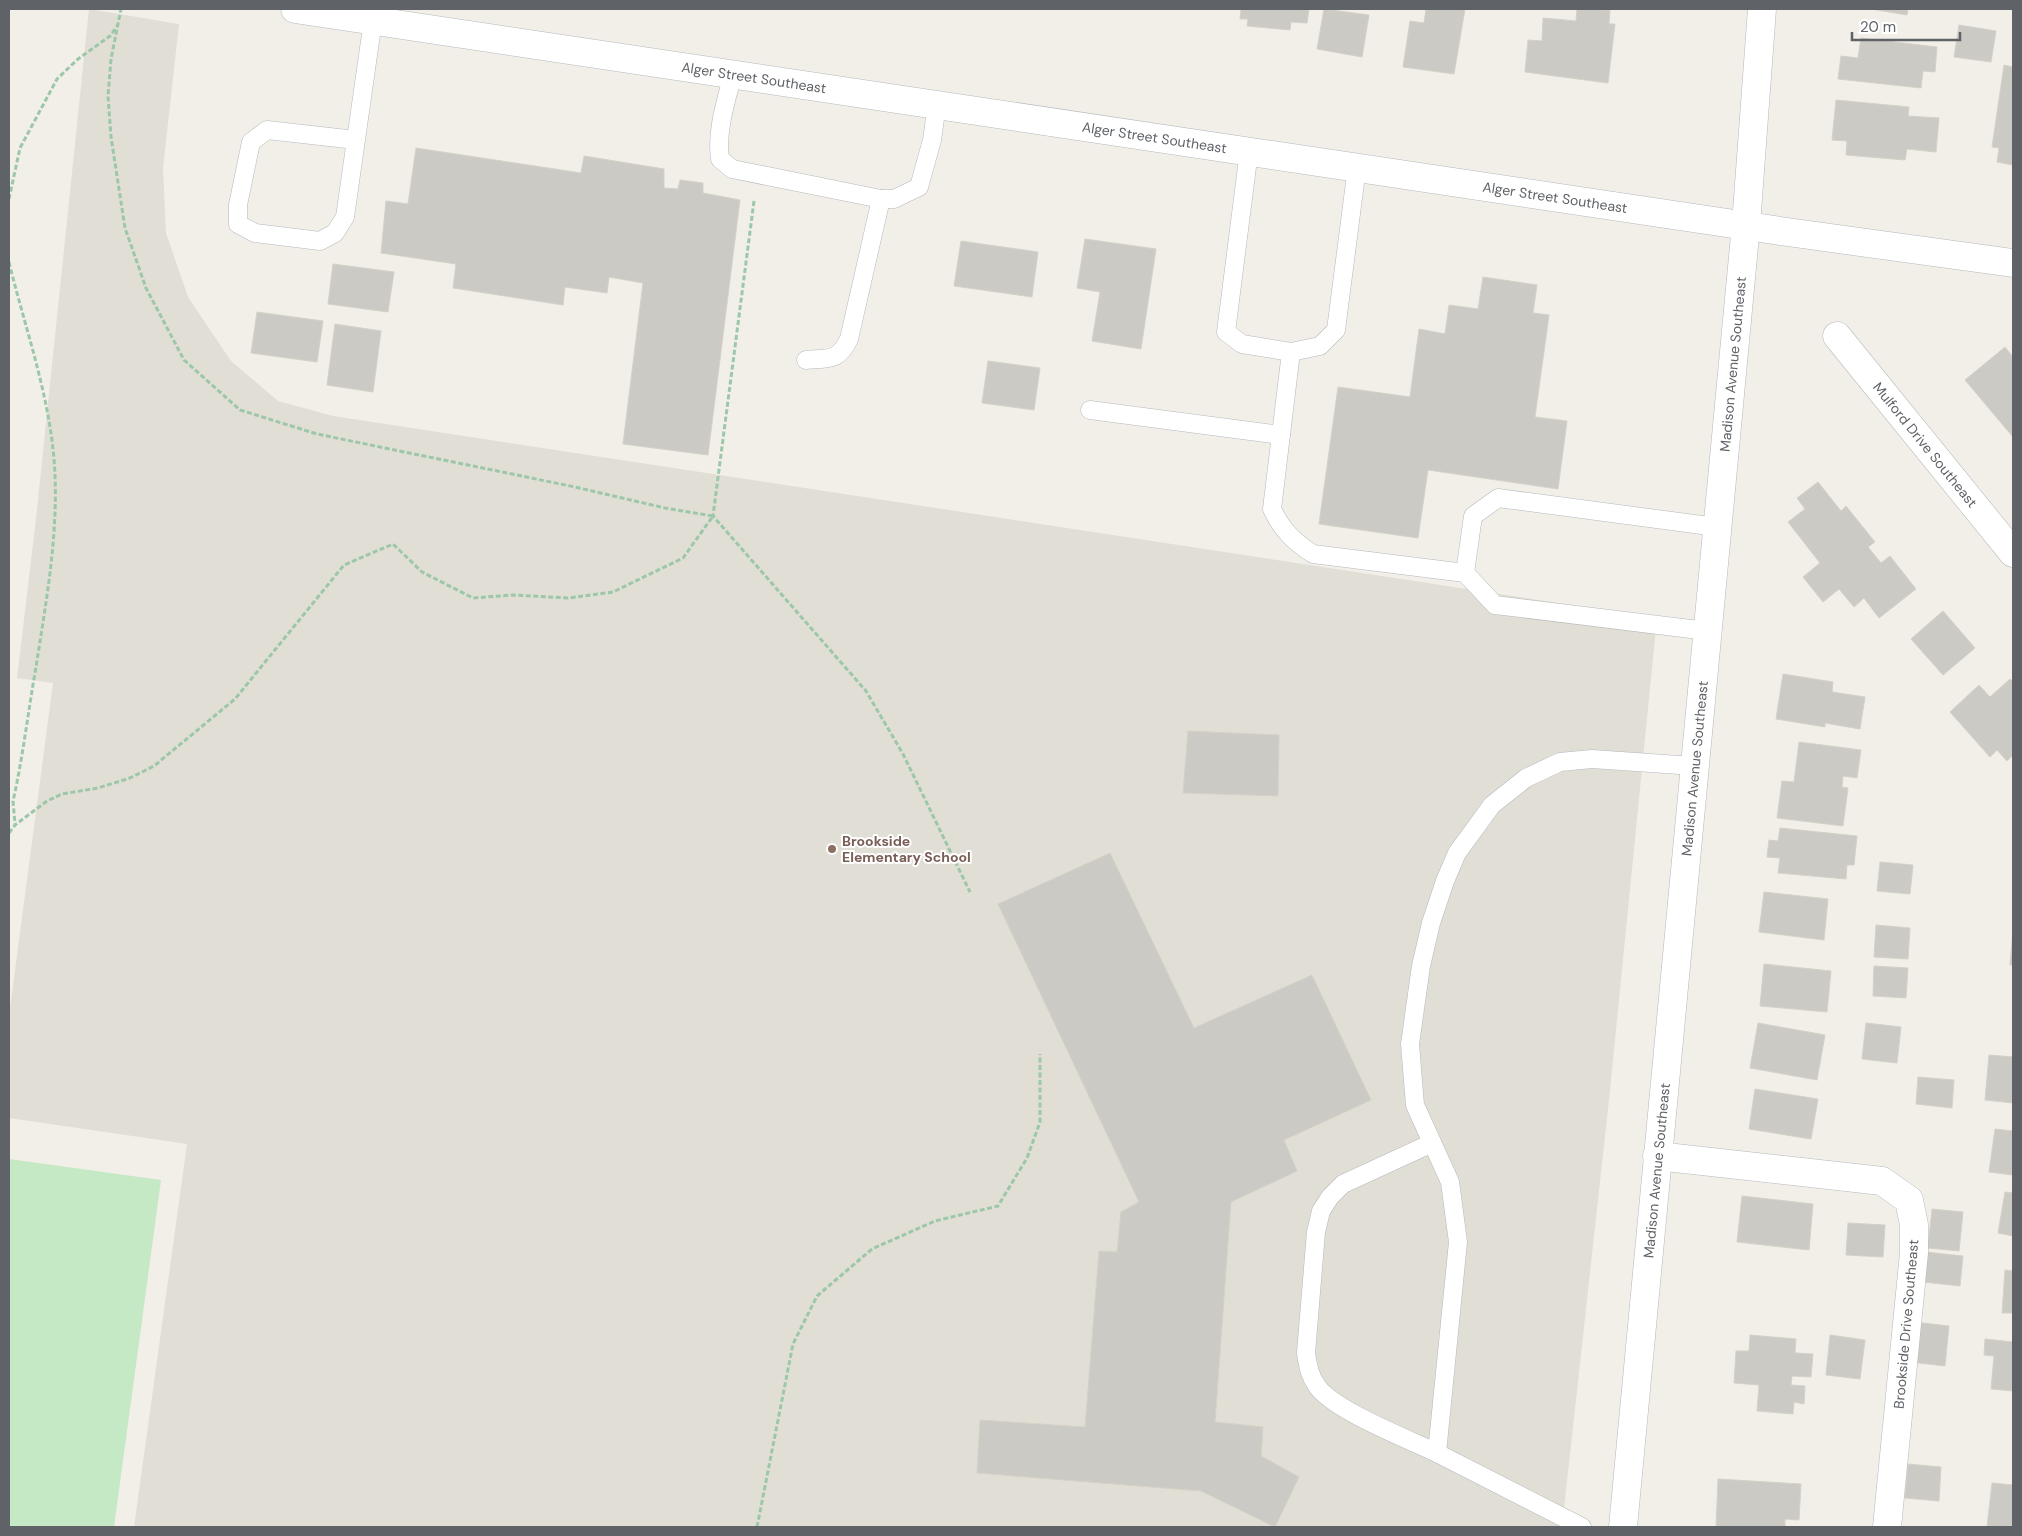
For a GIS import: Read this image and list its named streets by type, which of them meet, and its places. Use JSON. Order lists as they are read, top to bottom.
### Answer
{
  "streets": {
    "street": [
      "Alger Street Southeast",
      "Madison Avenue Southeast",
      "Mulford Drive Southeast",
      "Brookside Drive Southeast"
    ]
  },
  "crossings": [
    ["Alger Street Southeast", "Madison Avenue Southeast"],
    ["Madison Avenue Southeast", "Brookside Drive Southeast"]
  ],
  "places": ["Brookside Elementary School"],
  "scale_bar": "20 m"
}
